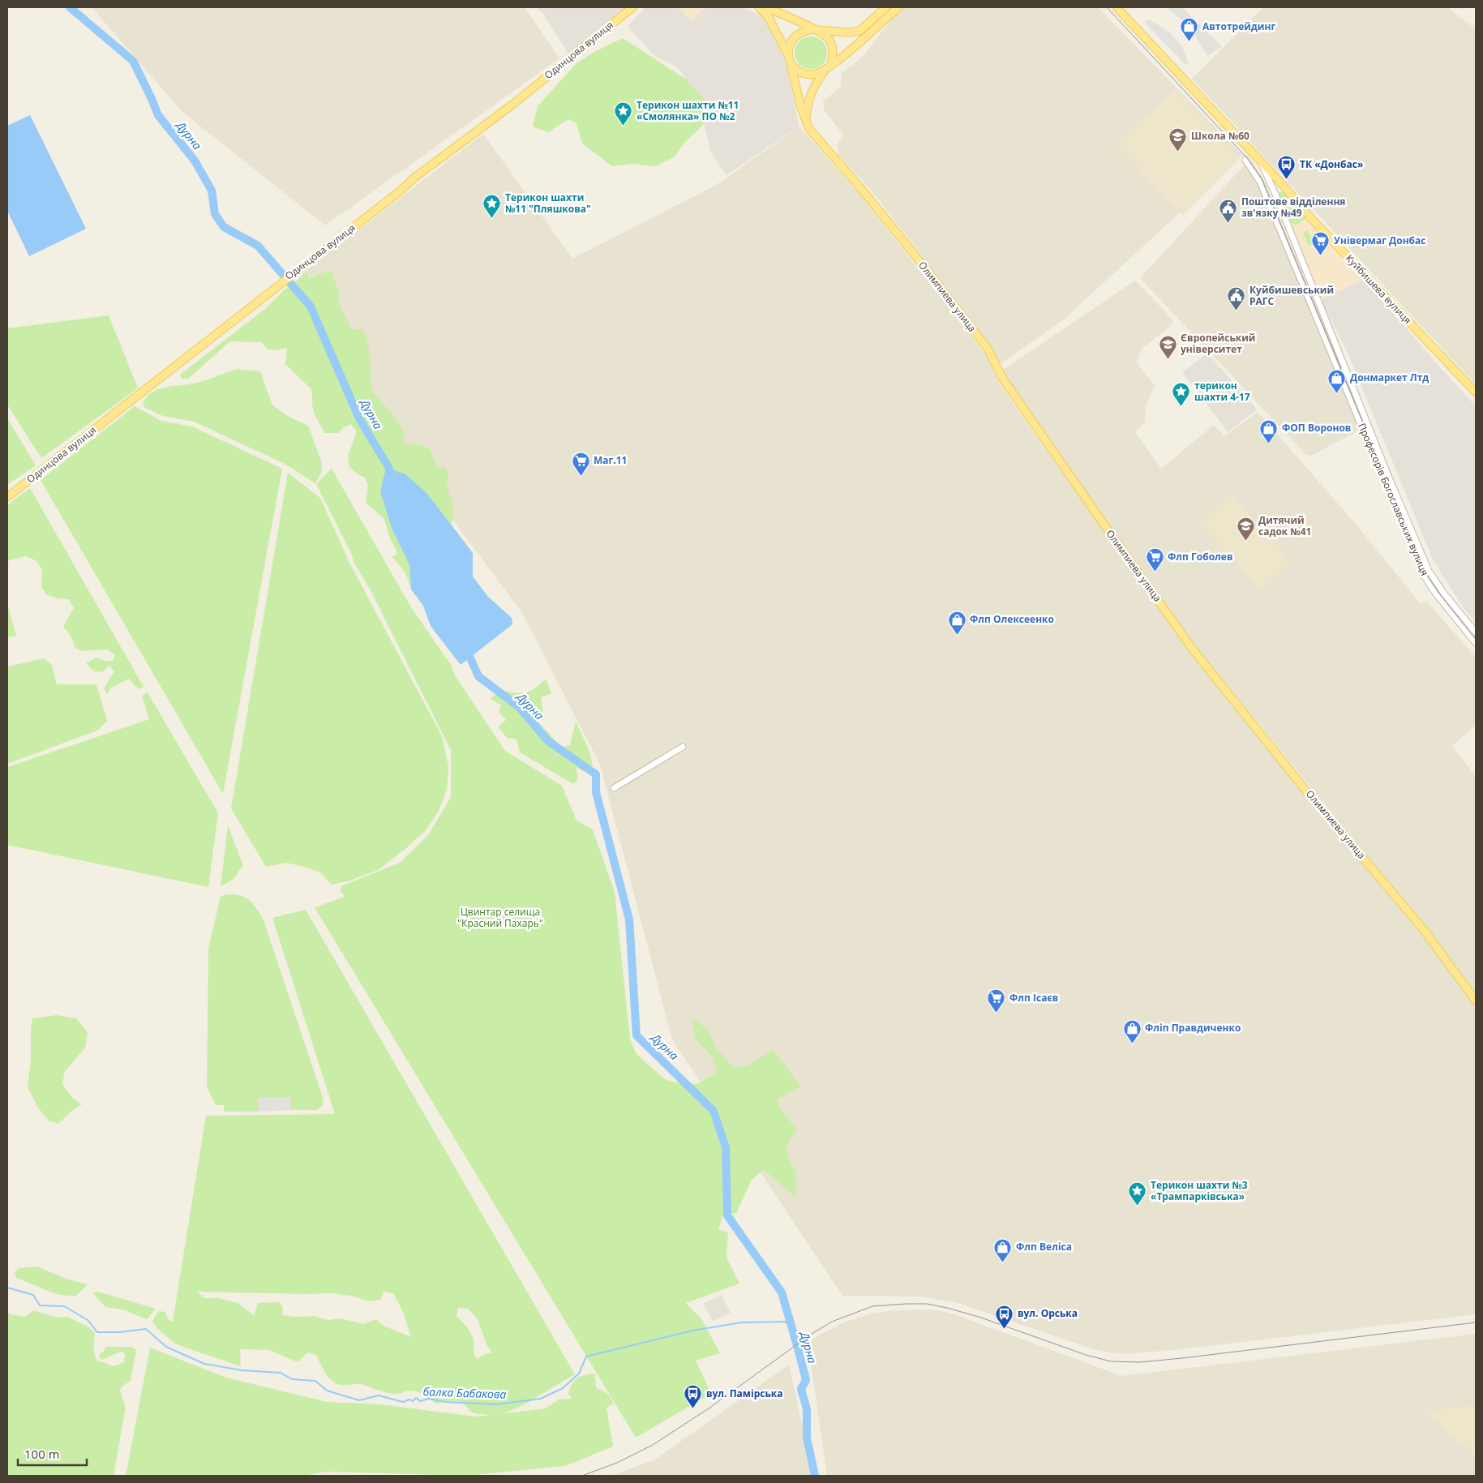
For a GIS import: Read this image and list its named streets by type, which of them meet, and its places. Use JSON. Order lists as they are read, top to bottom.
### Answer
{
  "streets": {
    "main road": ["Одинцова вулиця", "Куйбишева вулиця", "Олимпиева улица"],
    "street": ["Професорів Богославських вулиця"]
  },
  "crossings": [
    ["Куйбишева вулиця", "Професорів Богославських вулиця"]
  ],
  "water": ["Дурна", "балка Бабакова"],
  "parks": ["Цвинтар селища \"Красний Пахарь\""],
  "places": {
    "shop": [
      "Автотрейдинг",
      "Донмаркет Лтд",
      "ФОП Воронов",
      "Флп Олексеенко",
      "Фліп Правдиченко",
      "Флп Веліса"
    ],
    "place": [
      "Терикон шахти №11 «Смолянка» ПО №2",
      "Терикон шахти №11 \"Пляшкова\"",
      "терикон шахти 4-17",
      "Терикон шахти №3 «Трампарківська»"
    ],
    "school or university": ["Школа №60", "Європейський університет", "Дитячий садок №41"],
    "bus stop": ["ТК «Донбас»", "вул. Орська", "вул. Памірська"],
    "public building": ["Поштове відділення зв'язку №49", "Куйбишевський РАГС"],
    "supermarket": [
      "Універмаг Донбас",
      "Маг.11",
      "Флп Гоболев",
      "Флп Ісаєв"
    ]
  },
  "scale_bar": "100 m"
}
